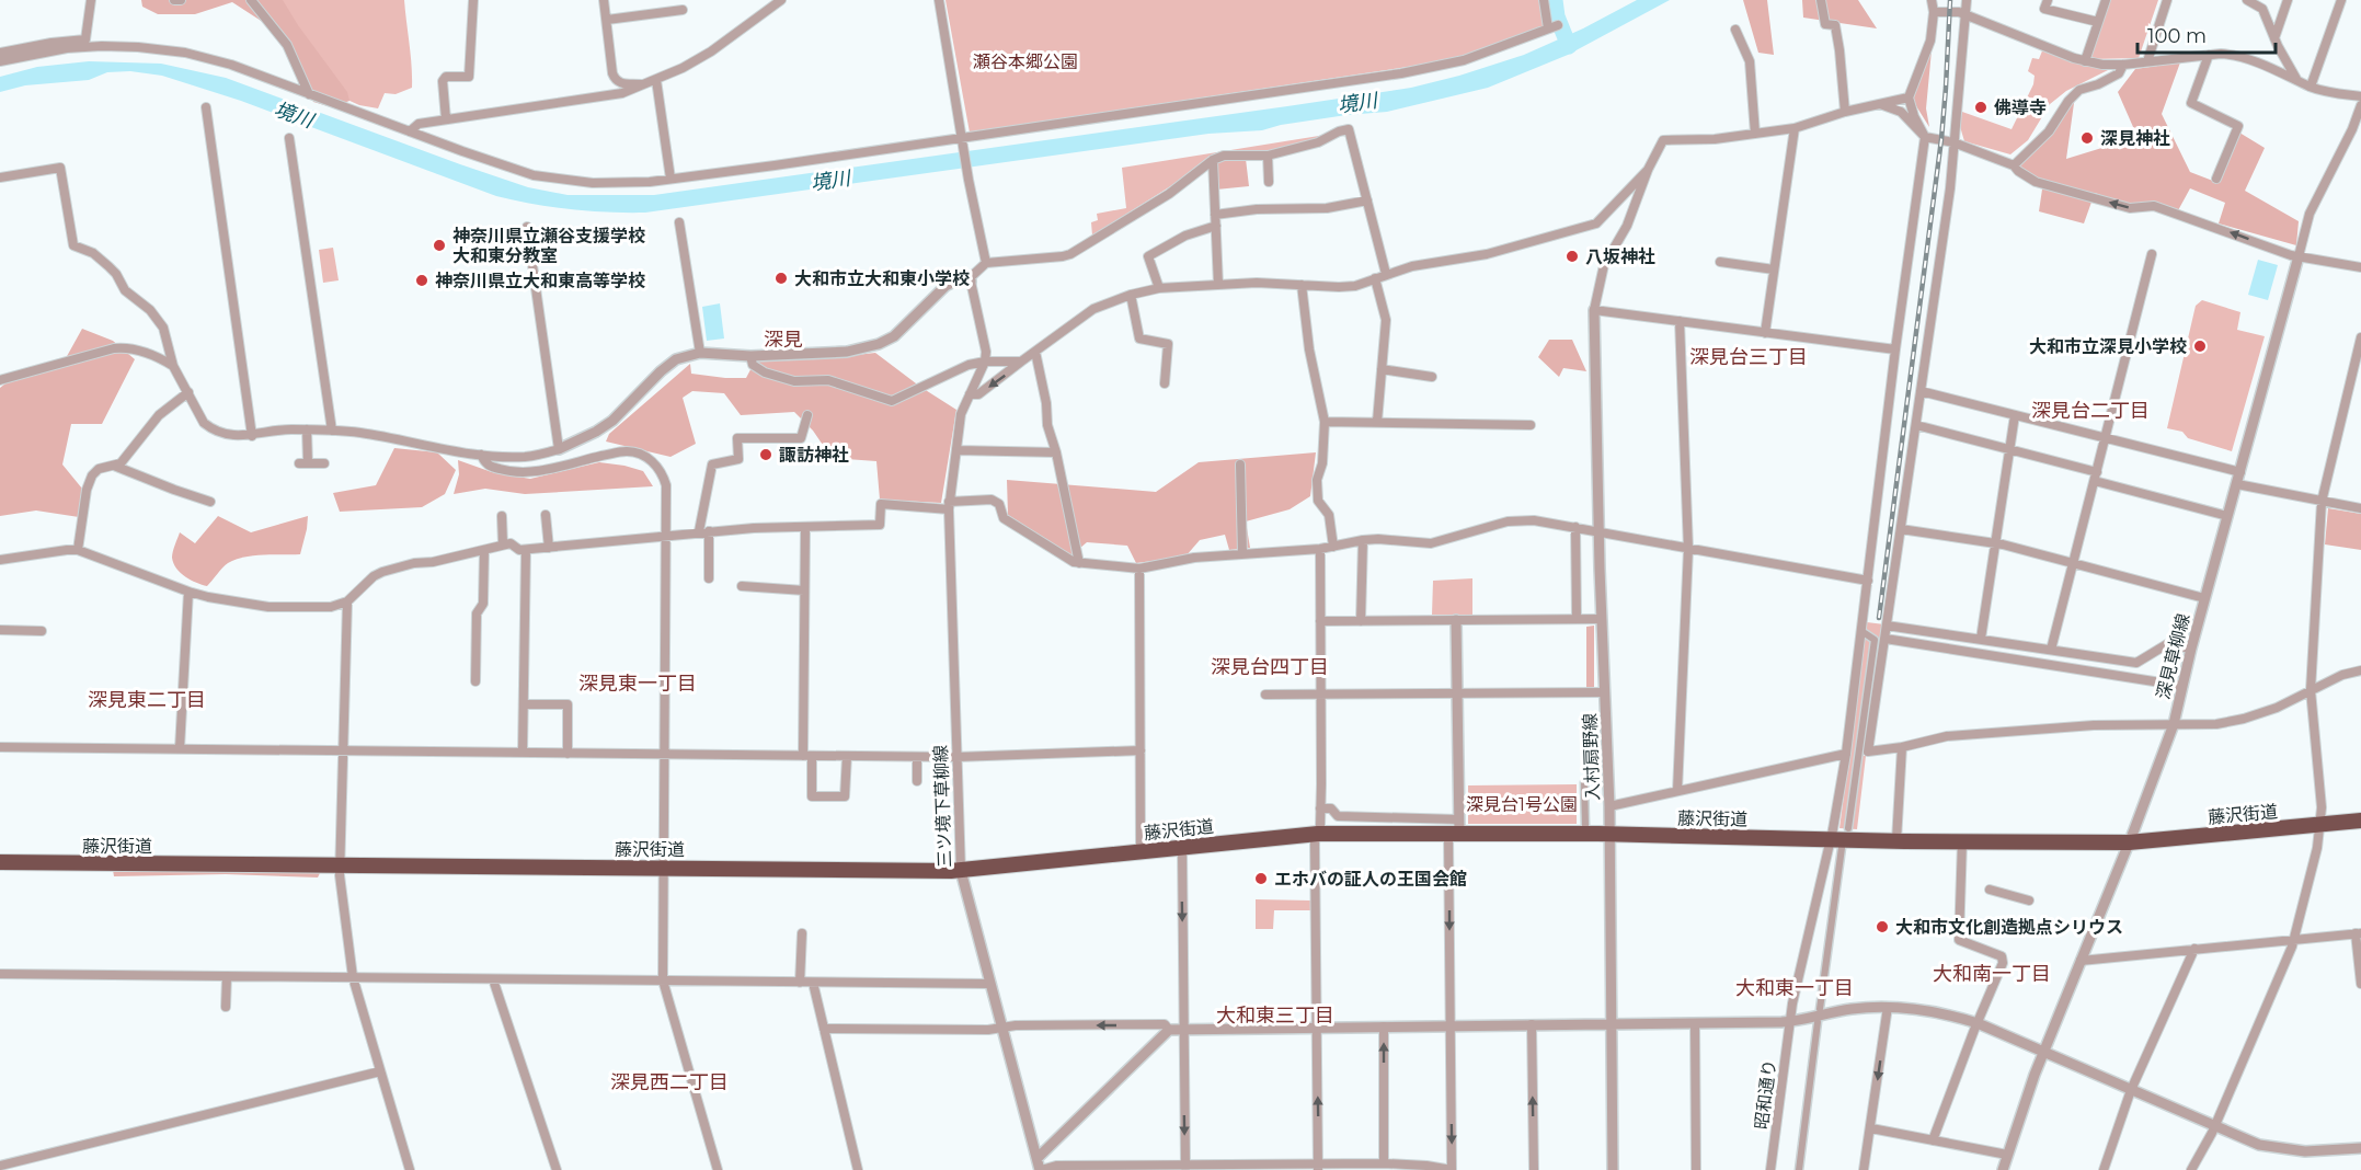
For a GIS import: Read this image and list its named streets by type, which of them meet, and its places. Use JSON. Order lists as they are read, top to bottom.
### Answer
{
  "streets": {
    "highway": ["藤沢街道"],
    "street": [
      "深見草柳線",
      "入村扇野線",
      "三ツ境下草柳線",
      "昭和通り"
    ]
  },
  "crossings": [
    ["深見草柳線", "藤沢街道"],
    ["入村扇野線", "藤沢街道"],
    ["三ツ境下草柳線", "藤沢街道"],
    ["藤沢街道", "昭和通り"]
  ],
  "districts": [
    "深見",
    "深見台三丁目",
    "深見台二丁目",
    "深見台四丁目",
    "深見東一丁目",
    "深見東二丁目",
    "大和南一丁目",
    "大和東一丁目",
    "大和東三丁目",
    "深見西二丁目"
  ],
  "water": ["境川"],
  "parks": ["瀬谷本郷公園", "深見台1号公園"],
  "places": [
    "佛導寺",
    "深見神社",
    "神奈川県立瀬谷支援学校 大和東分教室",
    "八坂神社",
    "大和市立大和東小学校",
    "神奈川県立大和東高等学校",
    "大和市立深見小学校",
    "諏訪神社",
    "エホバの証人の王国会館",
    "大和市文化創造拠点シリウス"
  ],
  "scale_bar": "100 m"
}
